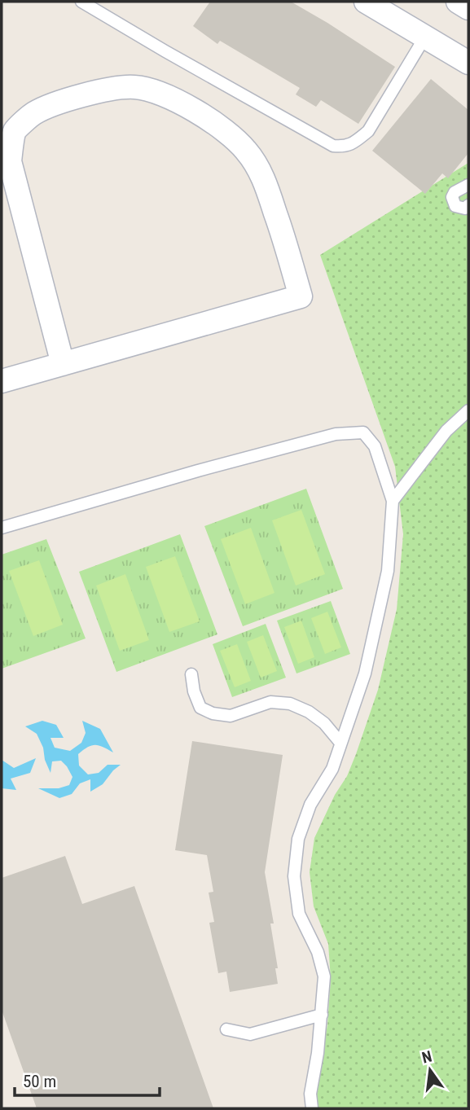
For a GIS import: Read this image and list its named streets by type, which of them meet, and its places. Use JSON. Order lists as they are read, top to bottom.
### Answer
{
  "scale_bar": "50 m",
  "north": "top"
}
